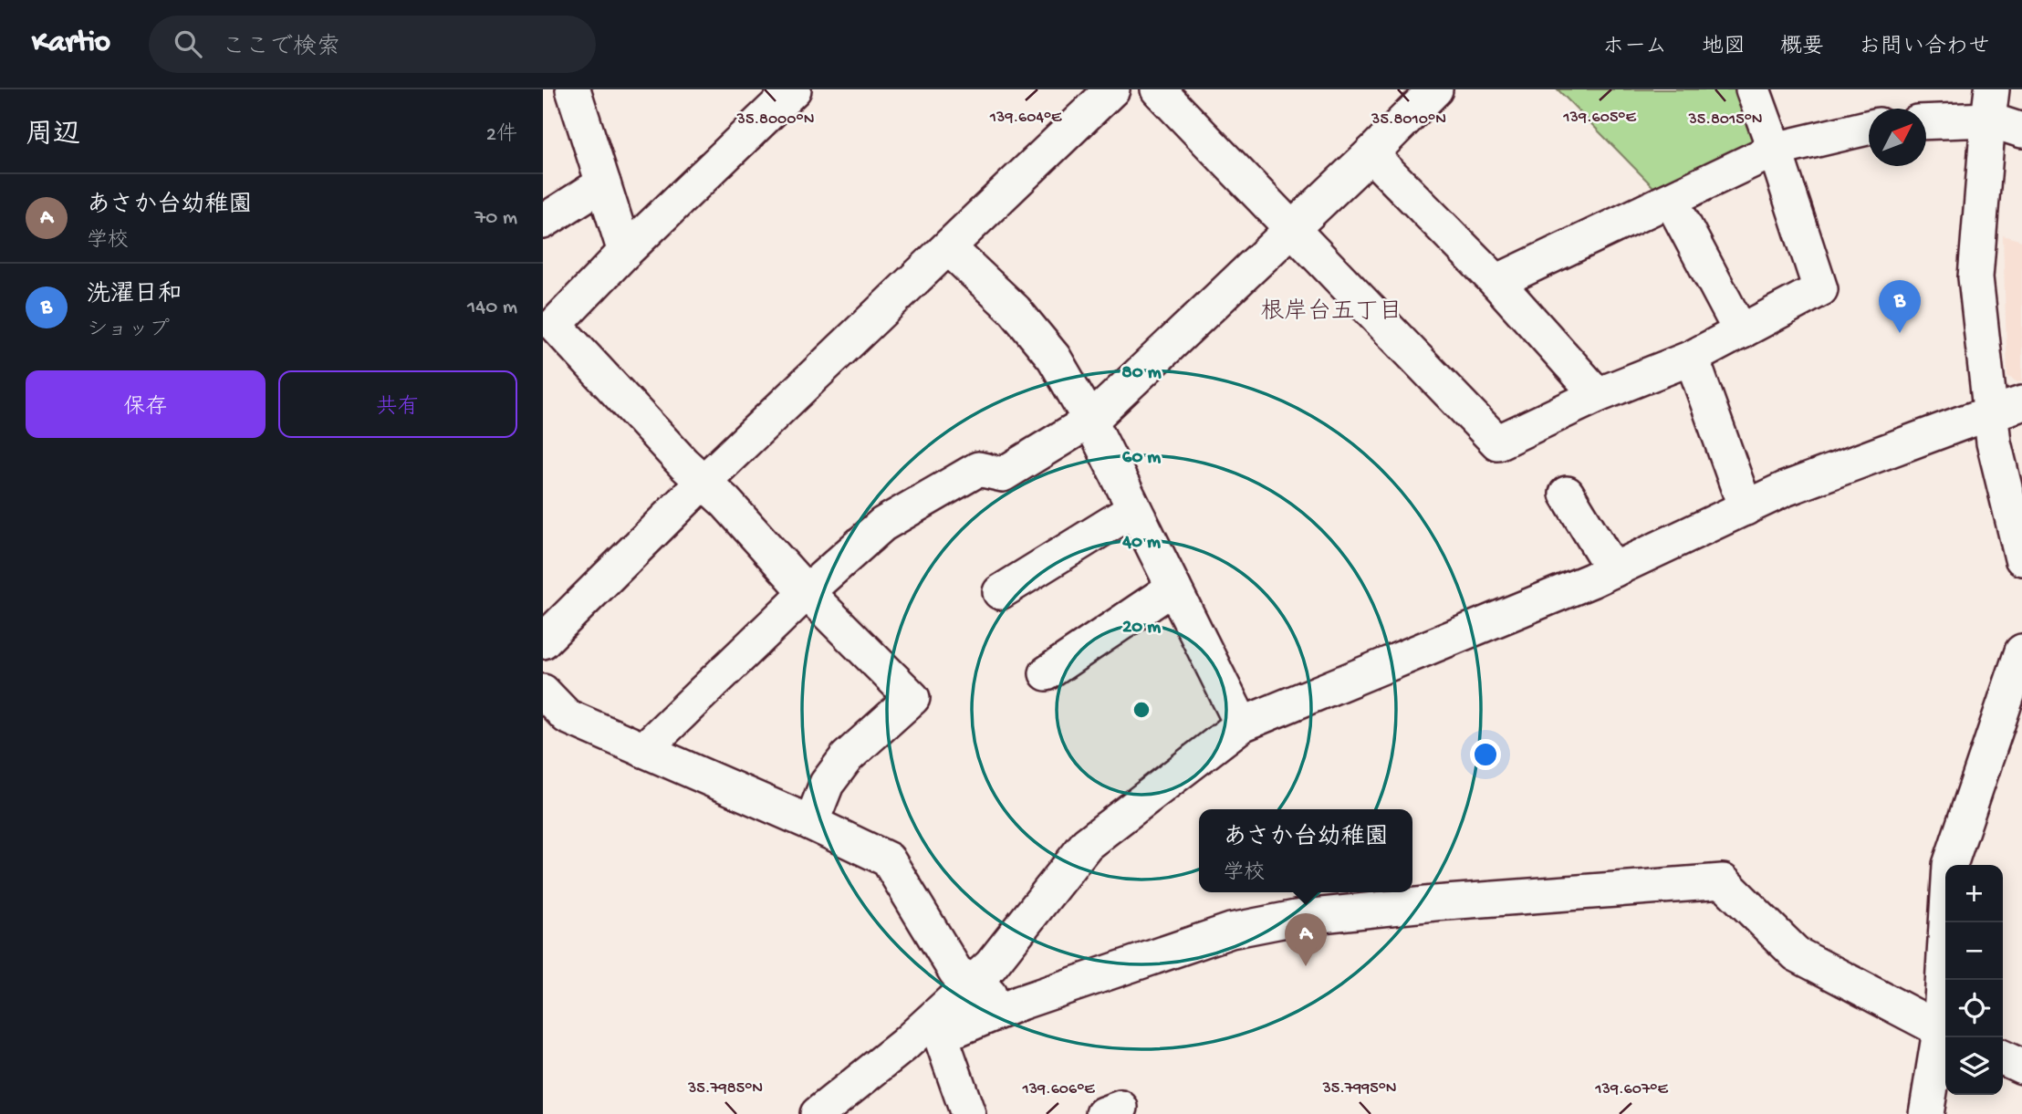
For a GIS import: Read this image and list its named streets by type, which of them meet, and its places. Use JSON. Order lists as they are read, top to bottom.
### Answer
{
  "districts": ["根岸台五丁目"],
  "north": "top right",
  "page": {
    "header": "Kartio",
    "search": "ここで検索",
    "nav": [
      "ホーム",
      "地図",
      "概要",
      "お問い合わせ"
    ],
    "heading": ["周辺", "2件"],
    "list": [
      {
        "mark": "A",
        "name": "あさか台幼稚園",
        "note": "学校",
        "value": "70 m"
      },
      {
        "mark": "B",
        "name": "洗濯日和",
        "note": "ショップ",
        "value": "140 m"
      }
    ],
    "pins": ["B", "A"],
    "buttons": ["保存", "共有"],
    "popup": ["あさか台幼稚園", "学校"],
    "map_buttons": ["+", "−"]
  },
  "coordinates": [
    "139.604°E",
    "139.605°E",
    "35.8000°N",
    "35.8010°N",
    "35.8015°N",
    "35.7985°N",
    "35.7995°N",
    "139.606°E",
    "139.607°E"
  ],
  "rings": [
    "80 m",
    "60 m",
    "40 m",
    "20 m"
  ]
}
